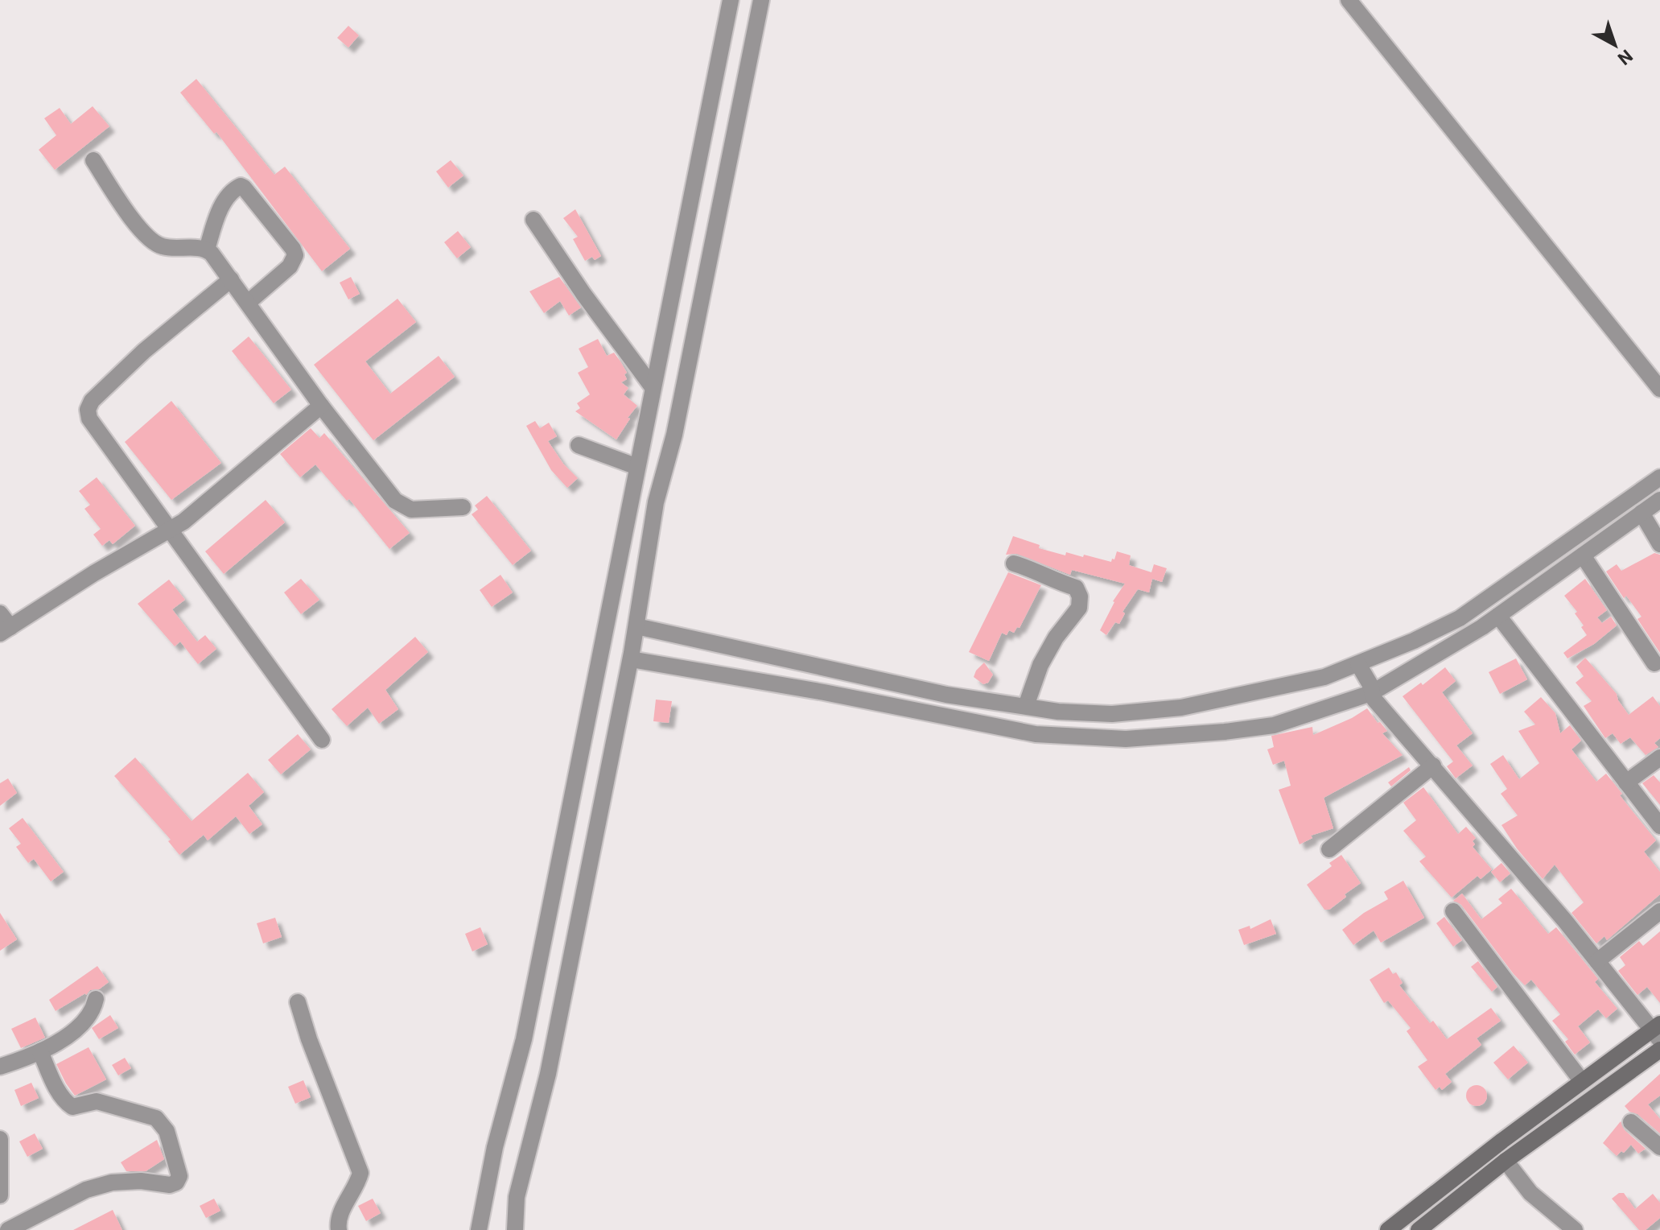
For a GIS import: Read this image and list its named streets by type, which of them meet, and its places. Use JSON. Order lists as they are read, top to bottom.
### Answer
{
  "north": "bottom right"
}
